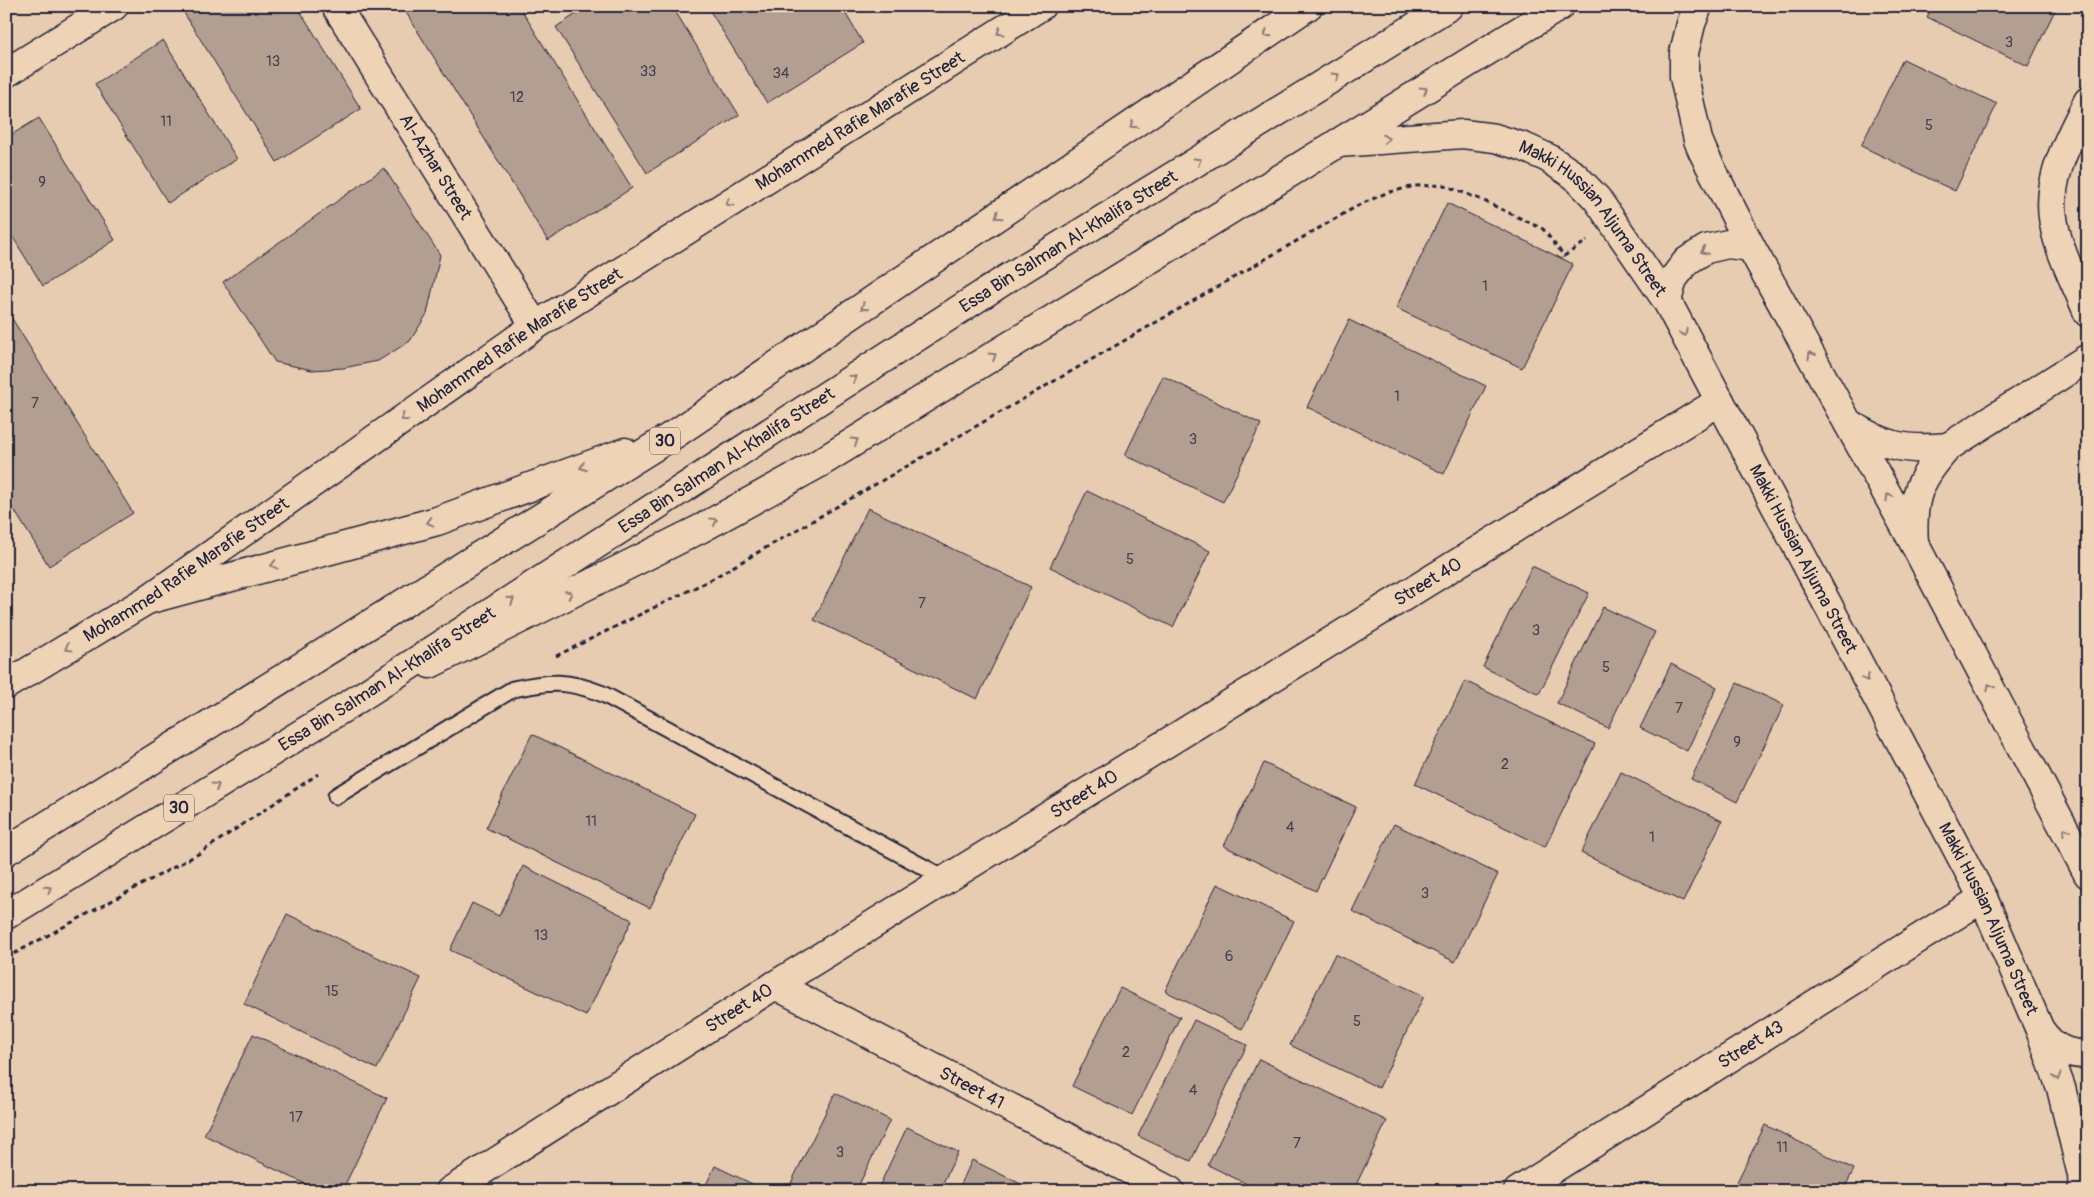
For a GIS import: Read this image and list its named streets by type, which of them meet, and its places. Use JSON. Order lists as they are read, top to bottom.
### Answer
{
  "streets": {
    "main road": [
      "Mohammed Rafie Marafie Street",
      "Al-Azhar Street",
      "Makki Hussian Aljuma Street",
      "Essa Bin Salman Al-Khalifa Street",
      "30",
      "Street 40",
      "Street 43",
      "Street 41"
    ]
  },
  "crossings": [
    ["Mohammed Rafie Marafie Street", "Al-Azhar Street"],
    ["Makki Hussian Aljuma Street", "Street 40"],
    ["Makki Hussian Aljuma Street", "Street 43"],
    ["Street 40", "Street 41"]
  ],
  "house_numbers": [
    "3",
    "13",
    "33",
    "34",
    "12",
    "11",
    "5",
    "9",
    "1",
    "1",
    "7",
    "3",
    "5",
    "7",
    "3",
    "5",
    "7",
    "9",
    "2",
    "11",
    "4",
    "1",
    "3",
    "13",
    "6",
    "15",
    "5",
    "2",
    "4",
    "17",
    "7",
    "11",
    "3"
  ]
}
